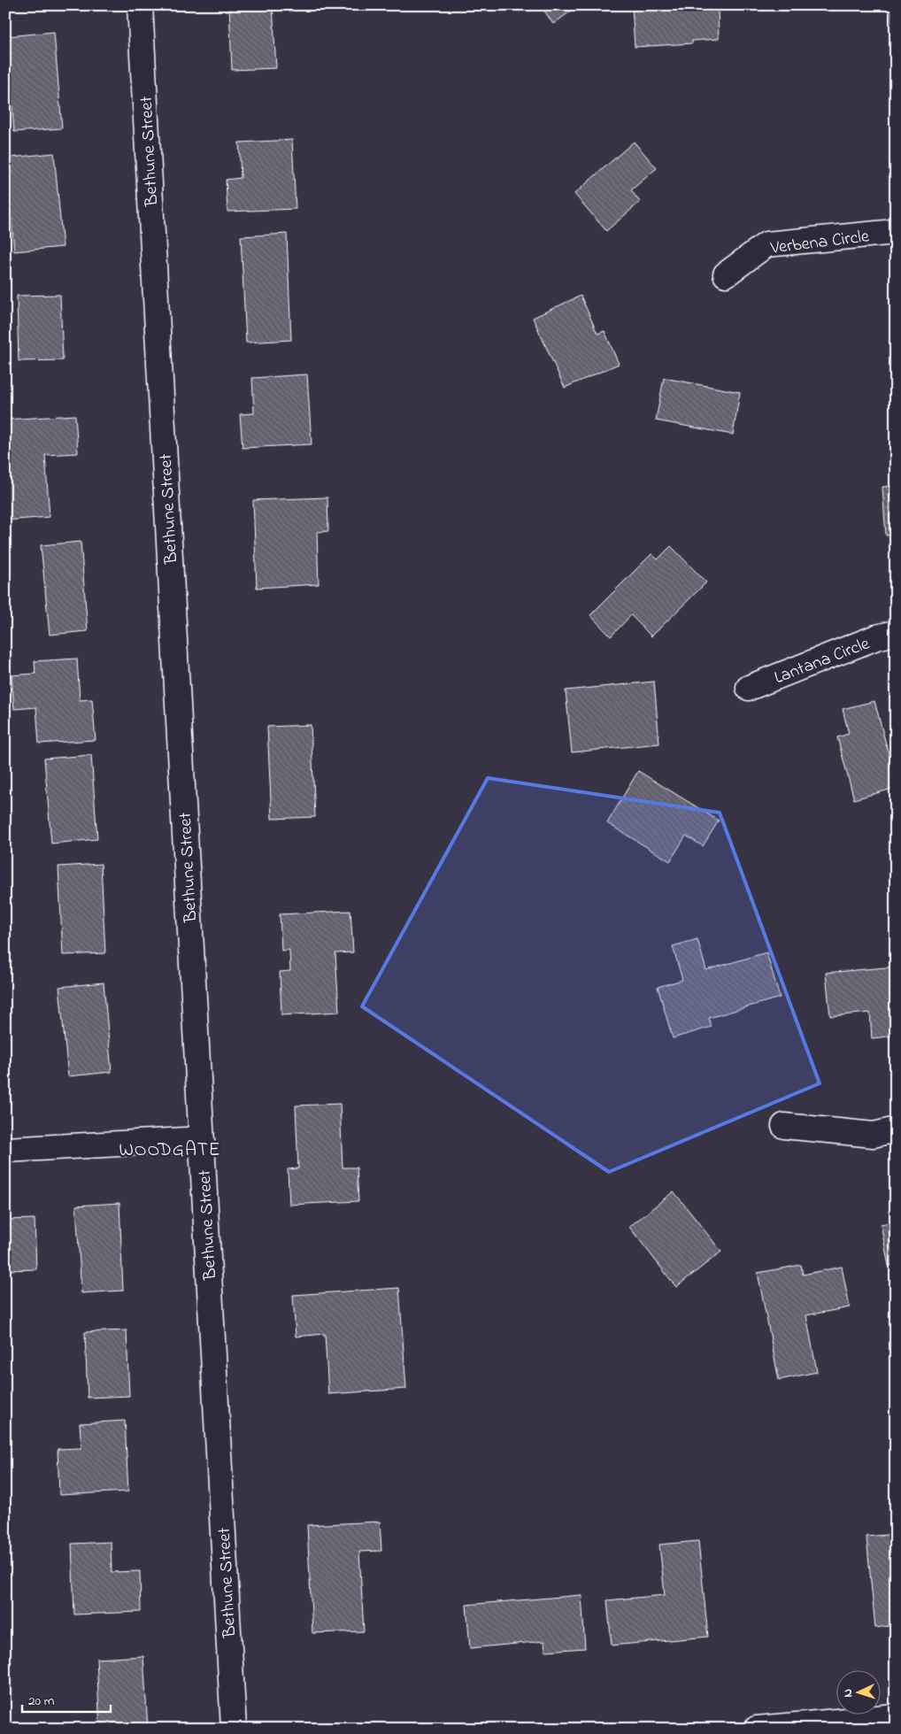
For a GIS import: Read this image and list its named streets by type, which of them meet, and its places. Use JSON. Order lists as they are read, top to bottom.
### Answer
{
  "streets": {
    "street": ["Bethune Street", "Verbena Circle", "Lantana Circle"]
  },
  "districts": ["WOODGATE"],
  "scale_bar": "20 m",
  "north": "left"
}
